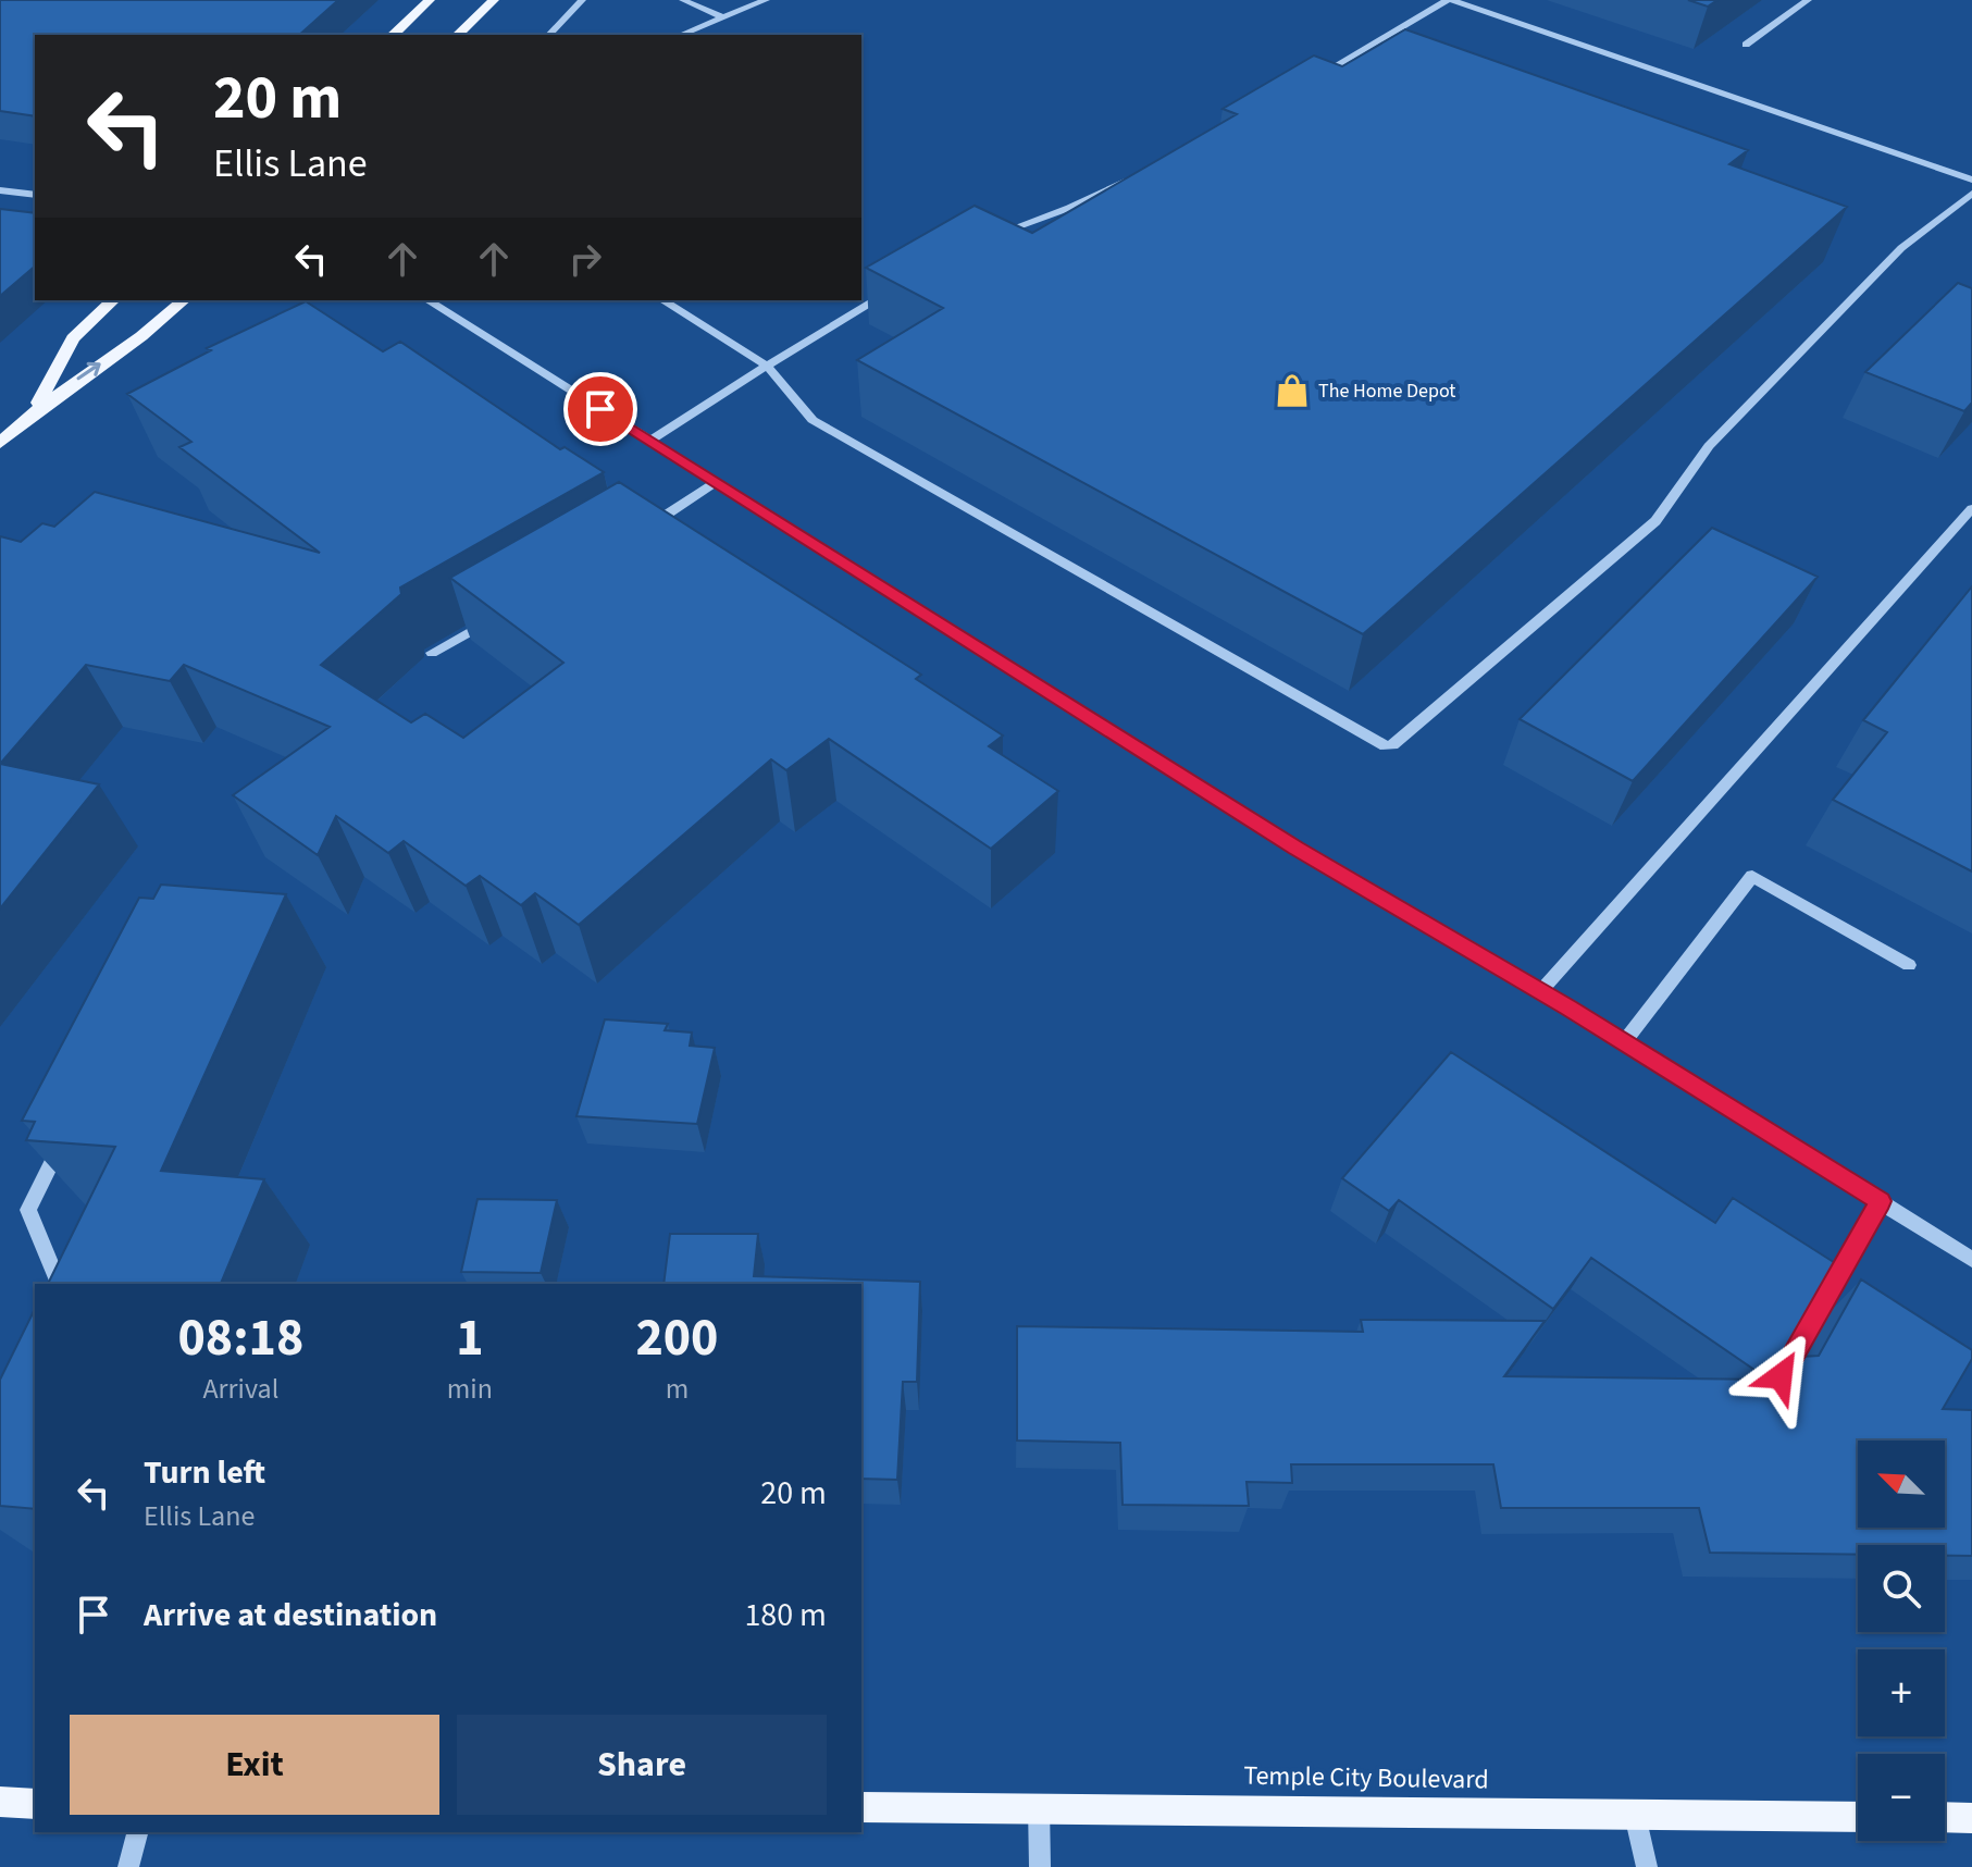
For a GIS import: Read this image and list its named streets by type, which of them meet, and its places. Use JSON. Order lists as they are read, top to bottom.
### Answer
{
  "streets": {
    "main road": ["Temple City Boulevard"]
  },
  "places": {
    "shop": ["The Home Depot"]
  },
  "north": "top left",
  "page": {
    "turn": ["20 m", "Ellis Lane"],
    "eta": [
      "08:18",
      "Arrival",
      "1",
      "min",
      "200",
      "m"
    ],
    "list": [
      {
        "name": "Turn left",
        "note": "Ellis Lane",
        "value": "20 m"
      },
      {
        "name": "Arrive at destination",
        "value": "180 m"
      }
    ],
    "map_buttons": ["+", "−"],
    "buttons": ["Exit", "Share"]
  }
}
